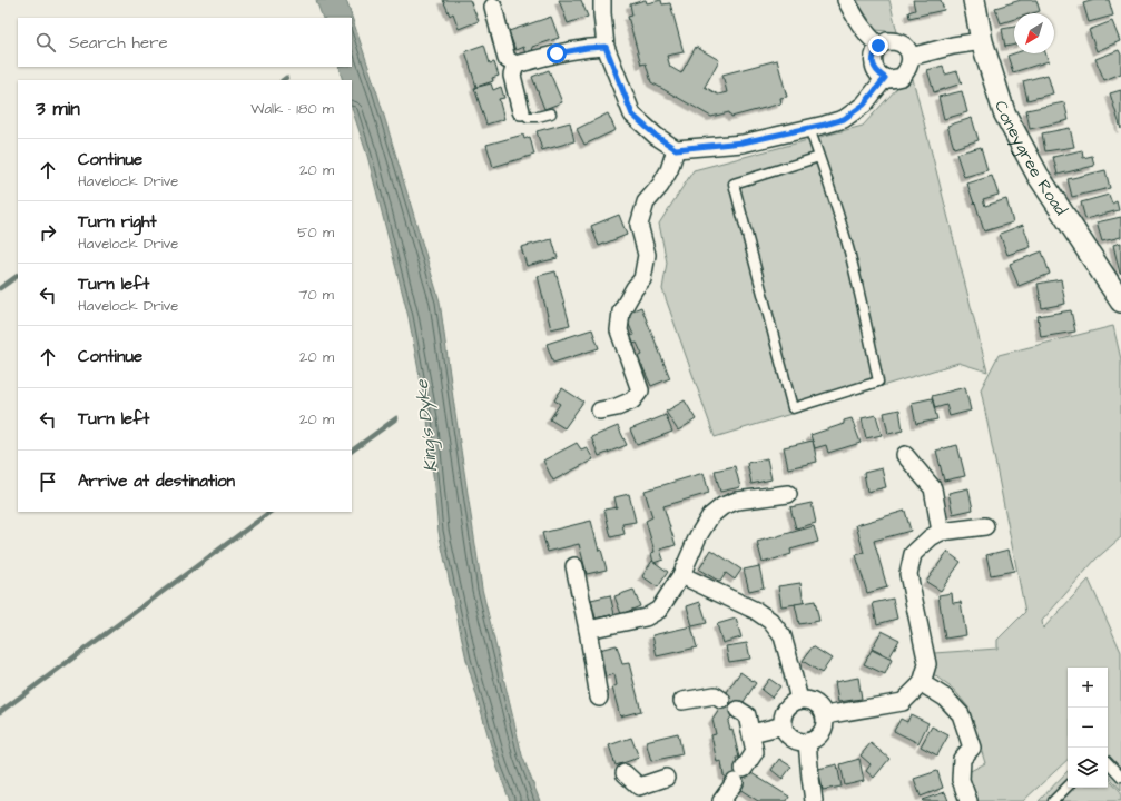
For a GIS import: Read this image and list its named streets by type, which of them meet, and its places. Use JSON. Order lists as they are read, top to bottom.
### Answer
{
  "streets": {
    "street": ["Coneygree Road"]
  },
  "water": ["King's Dyke"],
  "north": "bottom left",
  "page": {
    "search": "Search here",
    "heading": ["3 min", "Walk · 180 m"],
    "list": [
      ["Continue", "Havelock Drive", "20 m"],
      ["Turn right", "Havelock Drive", "50 m"],
      ["Turn left", "Havelock Drive", "70 m"],
      ["Continue", "20 m"],
      ["Turn left", "20 m"],
      "Arrive at destination"
    ],
    "map_buttons": ["+", "−"]
  }
}
